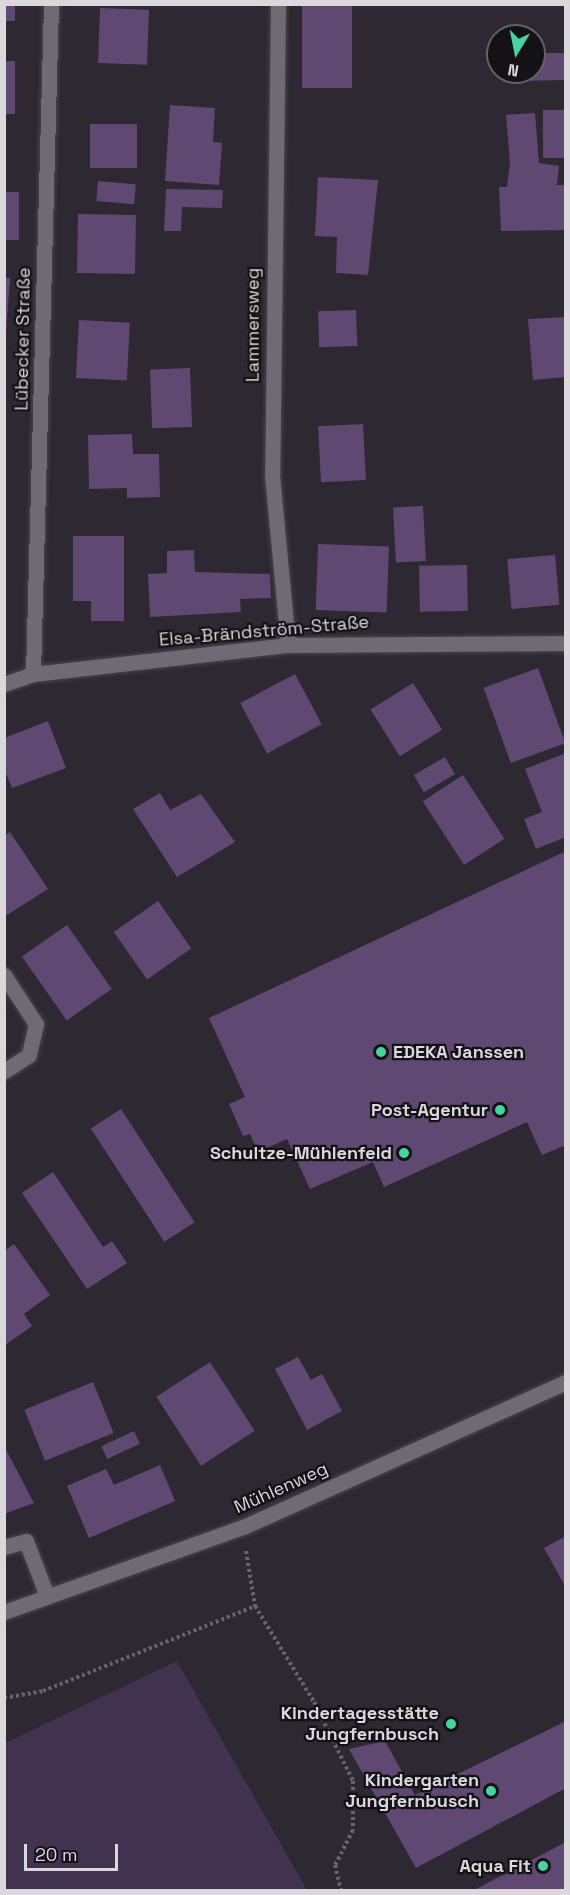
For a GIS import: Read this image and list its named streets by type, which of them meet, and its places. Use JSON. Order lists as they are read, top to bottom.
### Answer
{
  "streets": {
    "street": [
      "Lammersweg",
      "Lübecker Straße",
      "Elsa-Brändström-Straße",
      "Mühlenweg"
    ]
  },
  "crossings": [
    ["Lammersweg", "Elsa-Brändström-Straße"],
    ["Lübecker Straße", "Elsa-Brändström-Straße"]
  ],
  "places": [
    "EDEKA Janssen",
    "Post-Agentur",
    "Schultze-Mühlenfeld",
    "Kindertagesstätte Jungfernbusch",
    "Kindergarten Jungfernbusch",
    "Aqua Fit"
  ],
  "scale_bar": "20 m",
  "north": "bottom"
}
